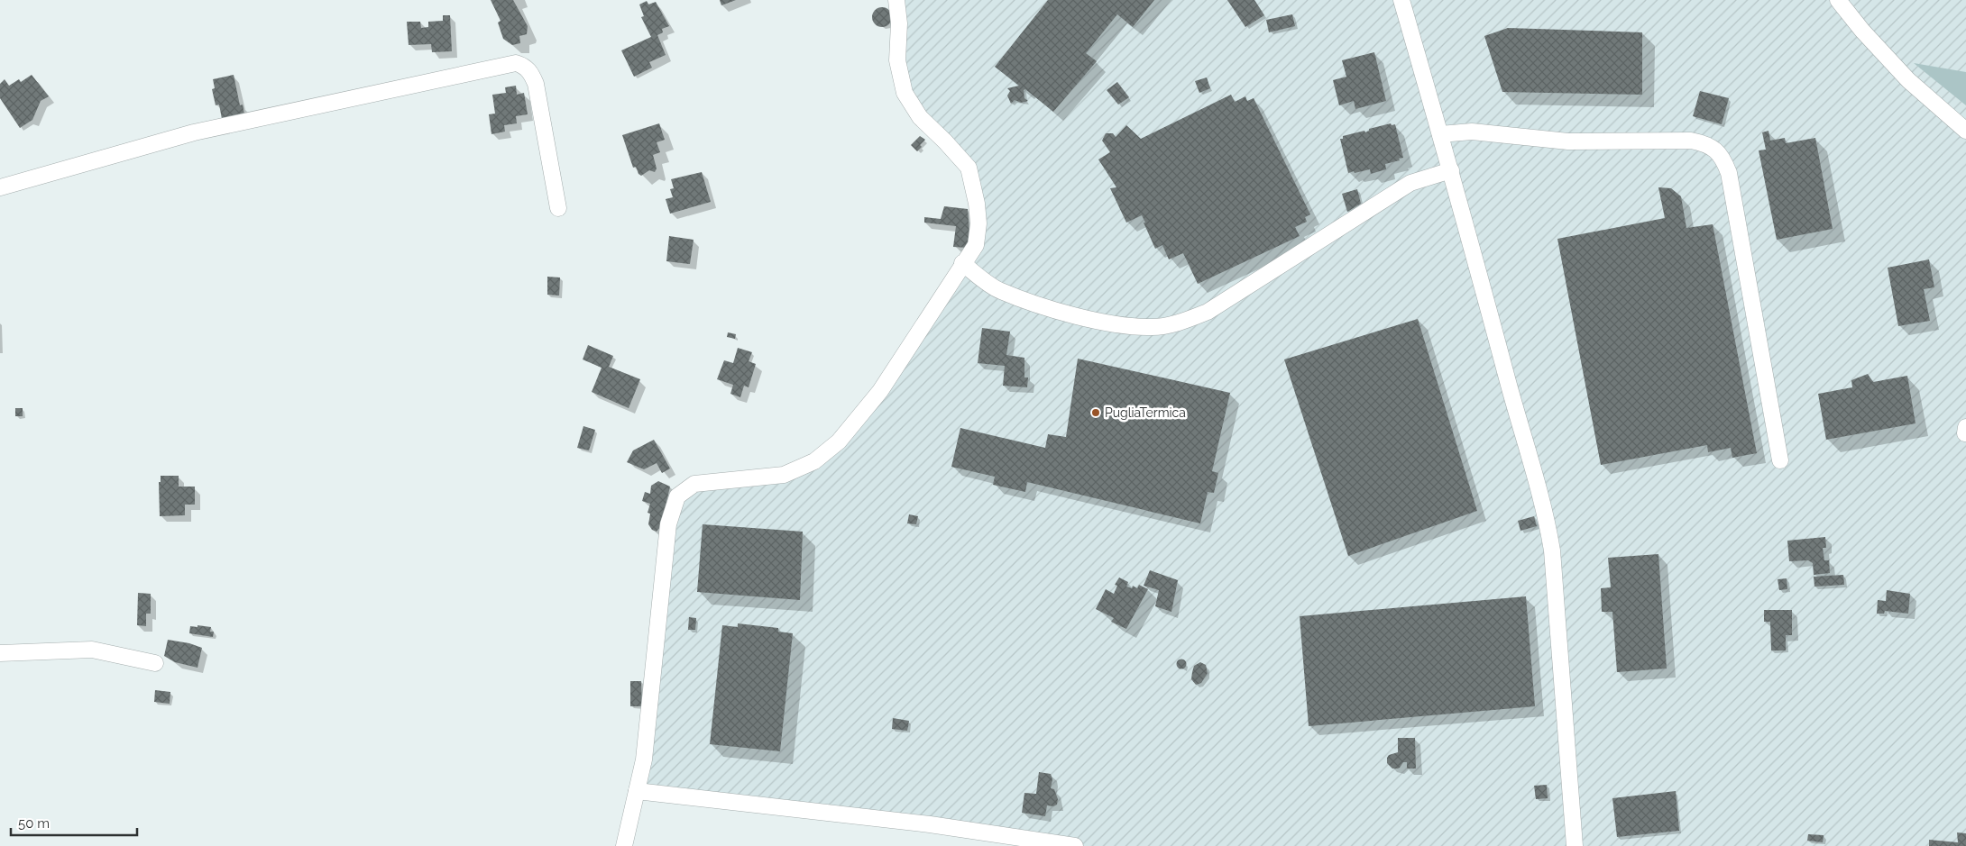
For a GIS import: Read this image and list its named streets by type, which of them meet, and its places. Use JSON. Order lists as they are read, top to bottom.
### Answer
{
  "places": ["PugliaTermica"],
  "scale_bar": "50 m"
}
